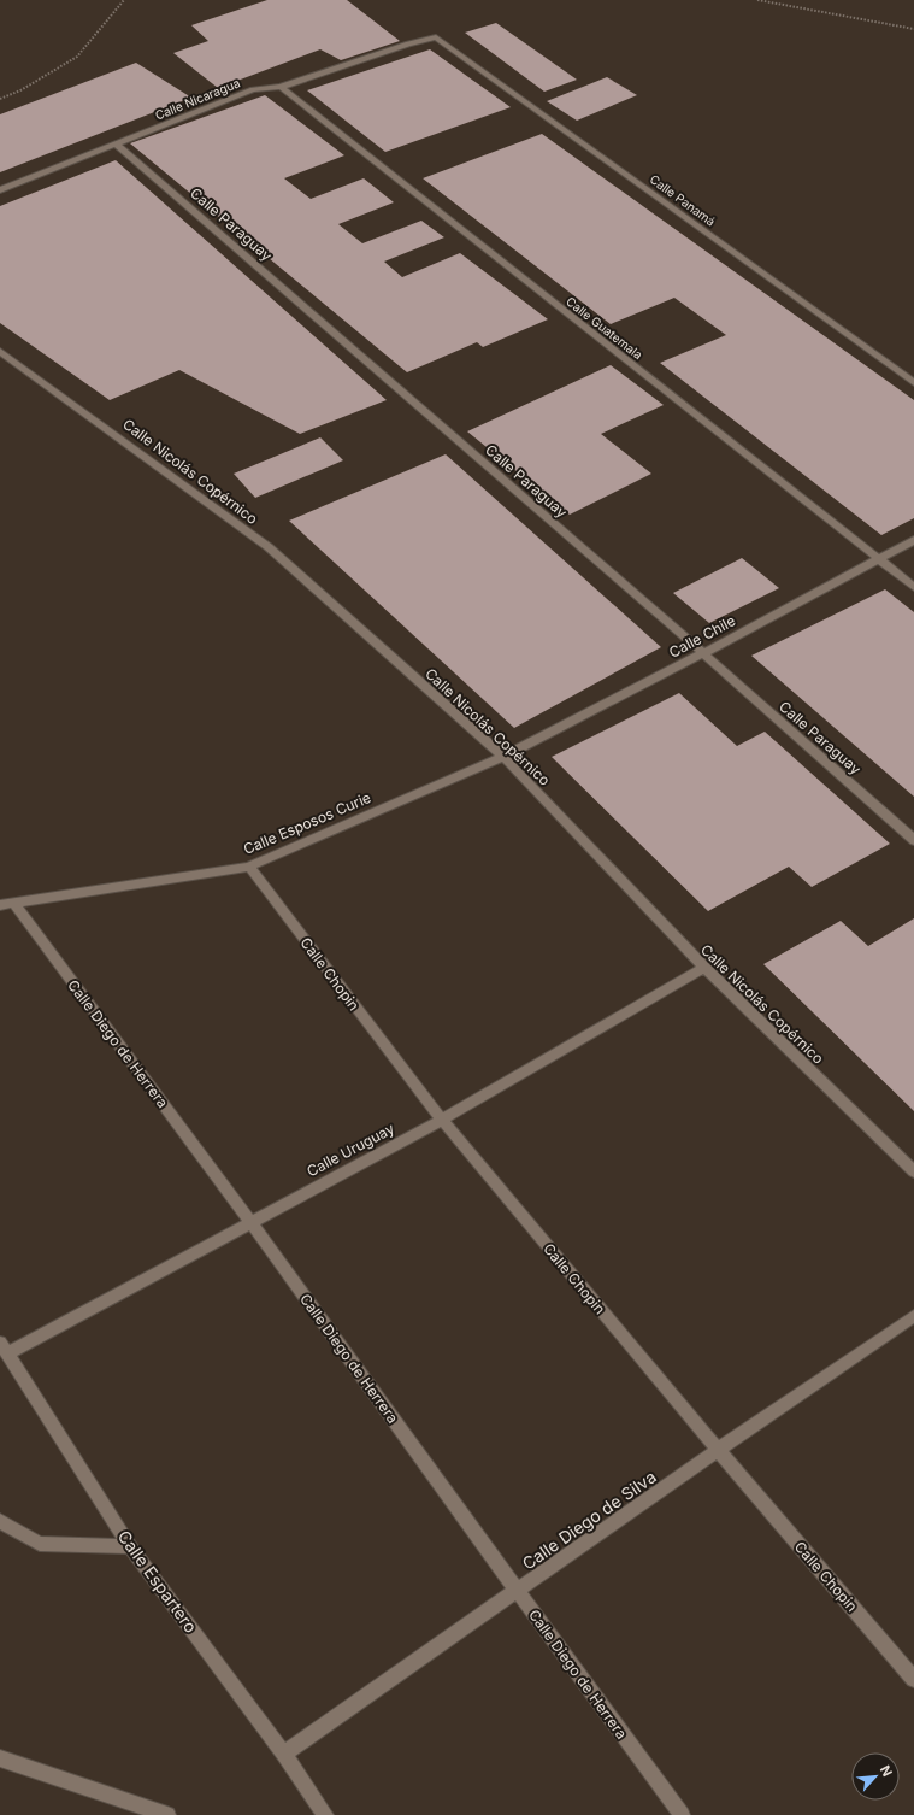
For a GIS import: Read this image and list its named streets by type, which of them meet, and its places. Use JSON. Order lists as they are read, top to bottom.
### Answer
{
  "streets": {
    "street": [
      "Calle Nicaragua",
      "Calle Panamá",
      "Calle Paraguay",
      "Calle Guatemala",
      "Calle Nicolás Copérnico",
      "Calle Chile",
      "Calle Esposos Curie",
      "Calle Chopin",
      "Calle Diego de Herrera",
      "Calle Uruguay",
      "Calle Diego de Silva",
      "Calle Espartero"
    ]
  },
  "crossings": [
    ["Calle Nicaragua", "Calle Panamá"],
    ["Calle Nicaragua", "Calle Paraguay"],
    ["Calle Nicaragua", "Calle Guatemala"],
    ["Calle Paraguay", "Calle Chile"],
    ["Calle Guatemala", "Calle Chile"],
    ["Calle Nicolás Copérnico", "Calle Chile"],
    ["Calle Nicolás Copérnico", "Calle Esposos Curie"],
    ["Calle Nicolás Copérnico", "Calle Uruguay"],
    ["Calle Chile", "Calle Esposos Curie"],
    ["Calle Esposos Curie", "Calle Chopin"],
    ["Calle Esposos Curie", "Calle Diego de Herrera"],
    ["Calle Chopin", "Calle Uruguay"],
    ["Calle Chopin", "Calle Diego de Silva"],
    ["Calle Diego de Herrera", "Calle Uruguay"],
    ["Calle Diego de Herrera", "Calle Diego de Silva"],
    ["Calle Uruguay", "Calle Espartero"],
    ["Calle Diego de Silva", "Calle Espartero"]
  ],
  "north": "top right"
}
